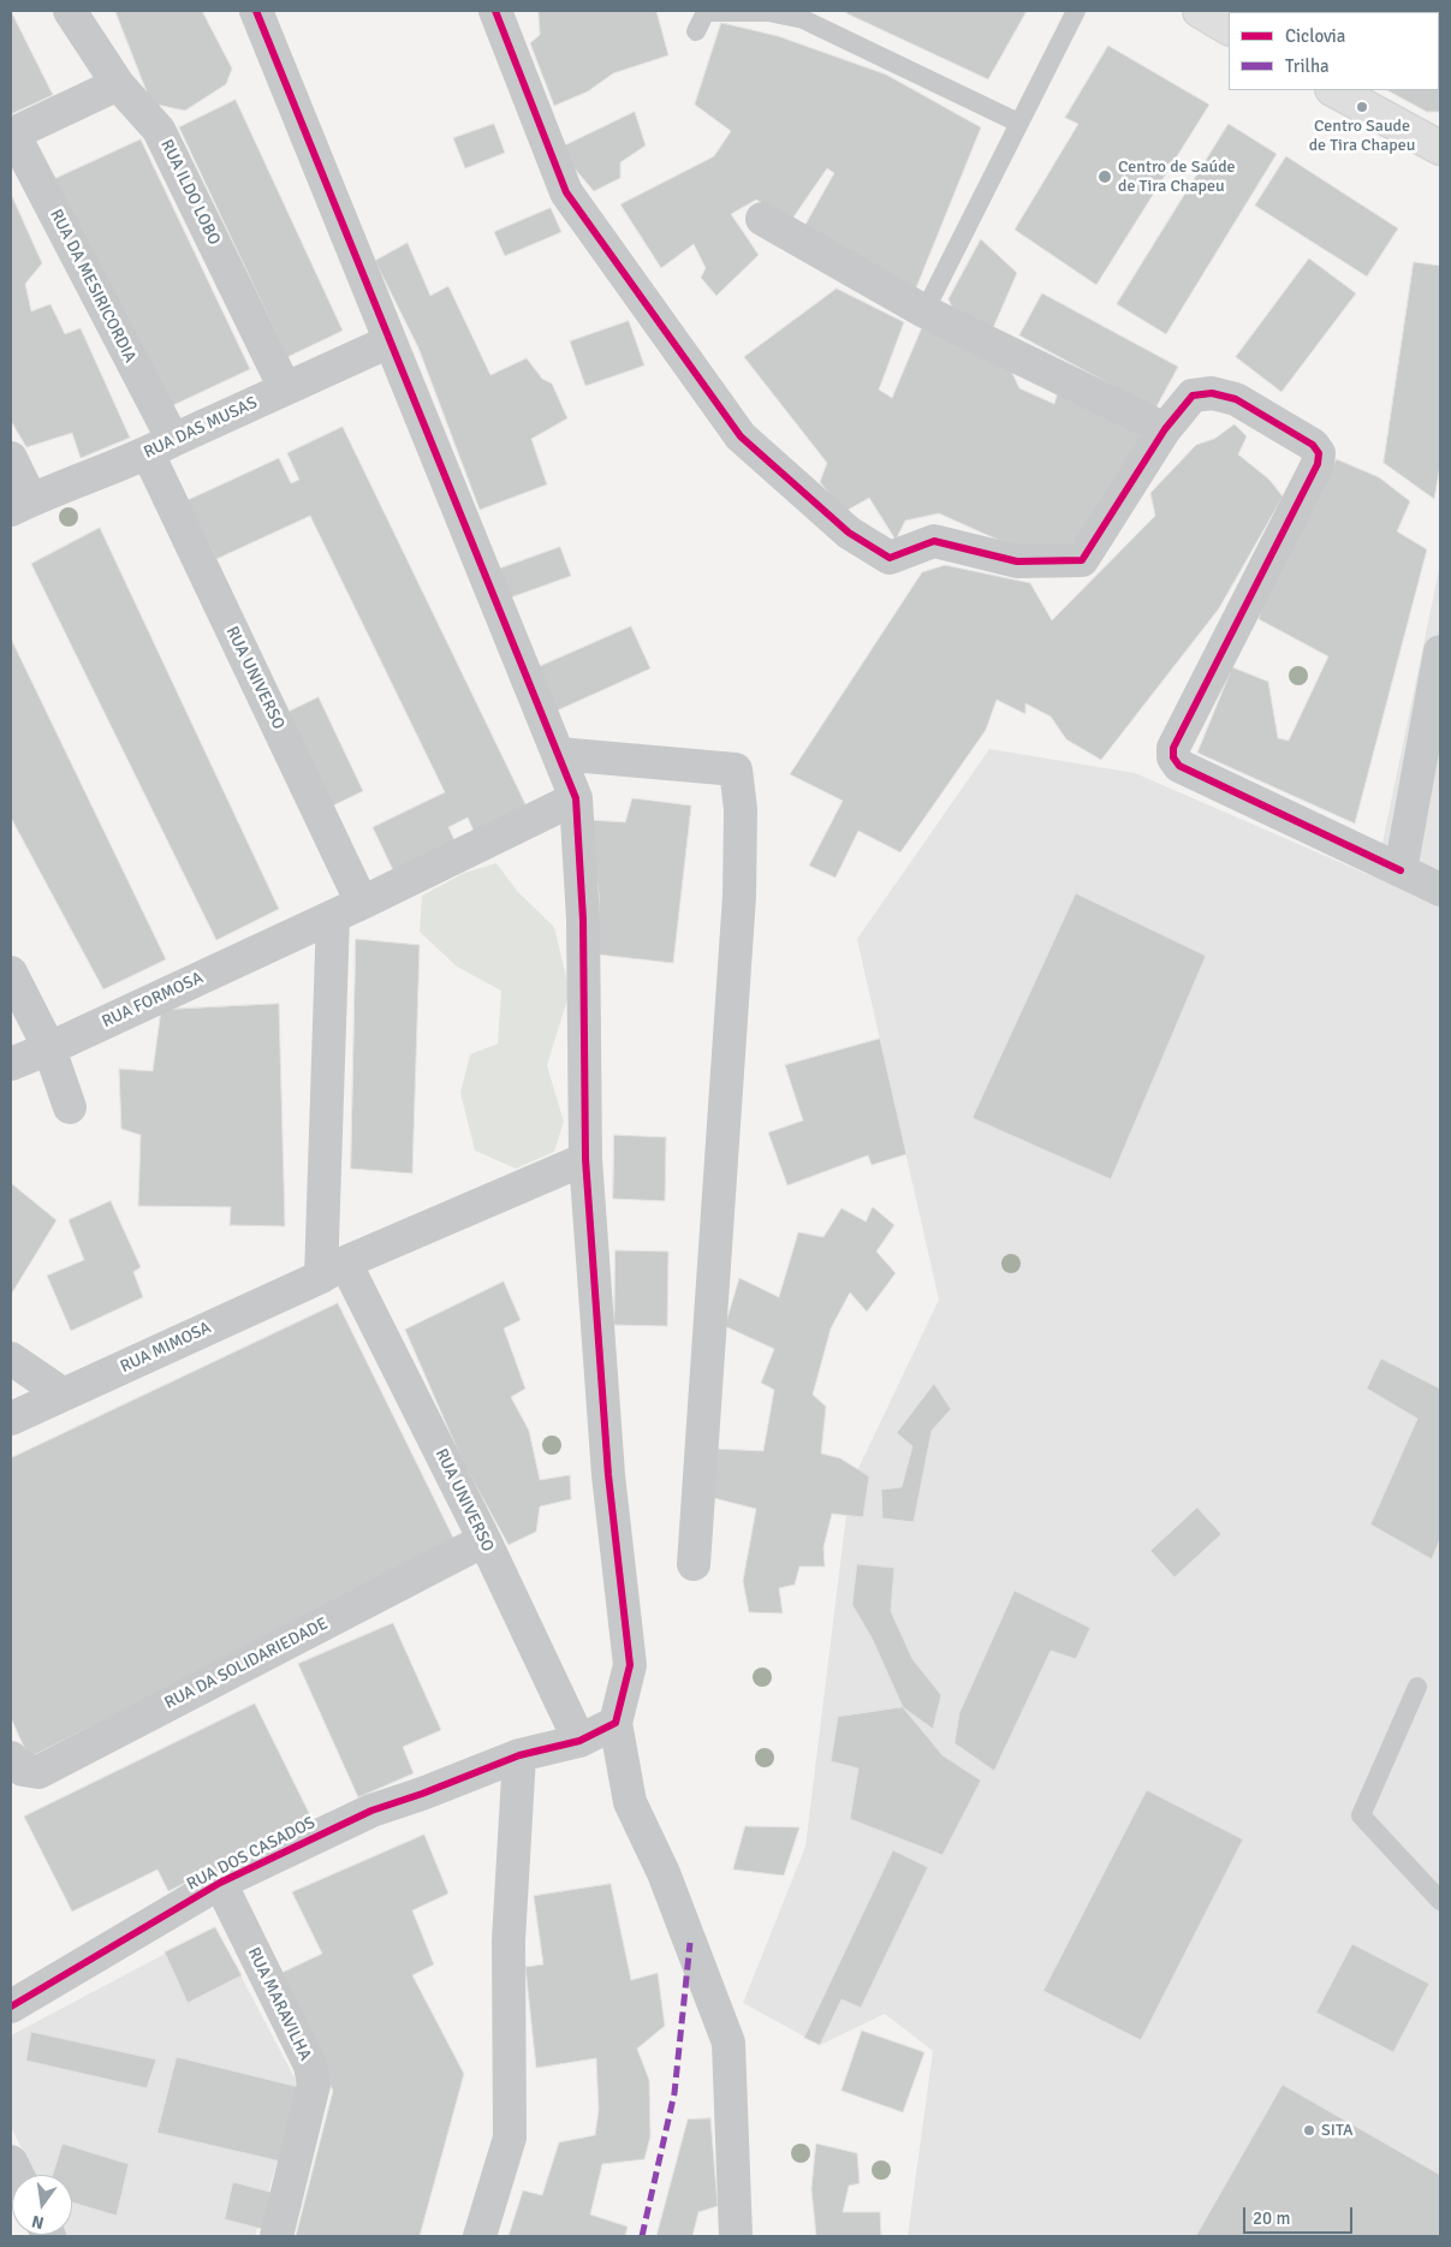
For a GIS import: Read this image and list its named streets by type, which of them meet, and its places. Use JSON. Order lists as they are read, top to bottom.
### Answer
{
  "streets": {
    "street": [
      "RUA ILDO LOBO",
      "RUA DA MESIRICORDIA",
      "RUA DAS MUSAS",
      "RUA UNIVERSO",
      "RUA FORMOSA",
      "RUA MIMOSA",
      "RUA DA SOLIDARIEDADE",
      "RUA DOS CASADOS",
      "RUA MARAVILHA"
    ]
  },
  "crossings": [
    ["RUA ILDO LOBO", "RUA DAS MUSAS"],
    ["RUA DA MESIRICORDIA", "RUA DAS MUSAS"],
    ["RUA DA MESIRICORDIA", "RUA UNIVERSO"],
    ["RUA DAS MUSAS", "RUA UNIVERSO"],
    ["RUA UNIVERSO", "RUA FORMOSA"],
    ["RUA UNIVERSO", "RUA MIMOSA"],
    ["RUA UNIVERSO", "RUA DA SOLIDARIEDADE"],
    ["RUA UNIVERSO", "RUA DOS CASADOS"],
    ["RUA DOS CASADOS", "RUA MARAVILHA"]
  ],
  "places": ["Centro Saude de Tira Chapeu", "Centro de Saúde de Tira Chapeu", "SITA"],
  "legend": ["Ciclovia", "Trilha"],
  "scale_bar": "20 m",
  "north": "bottom"
}
